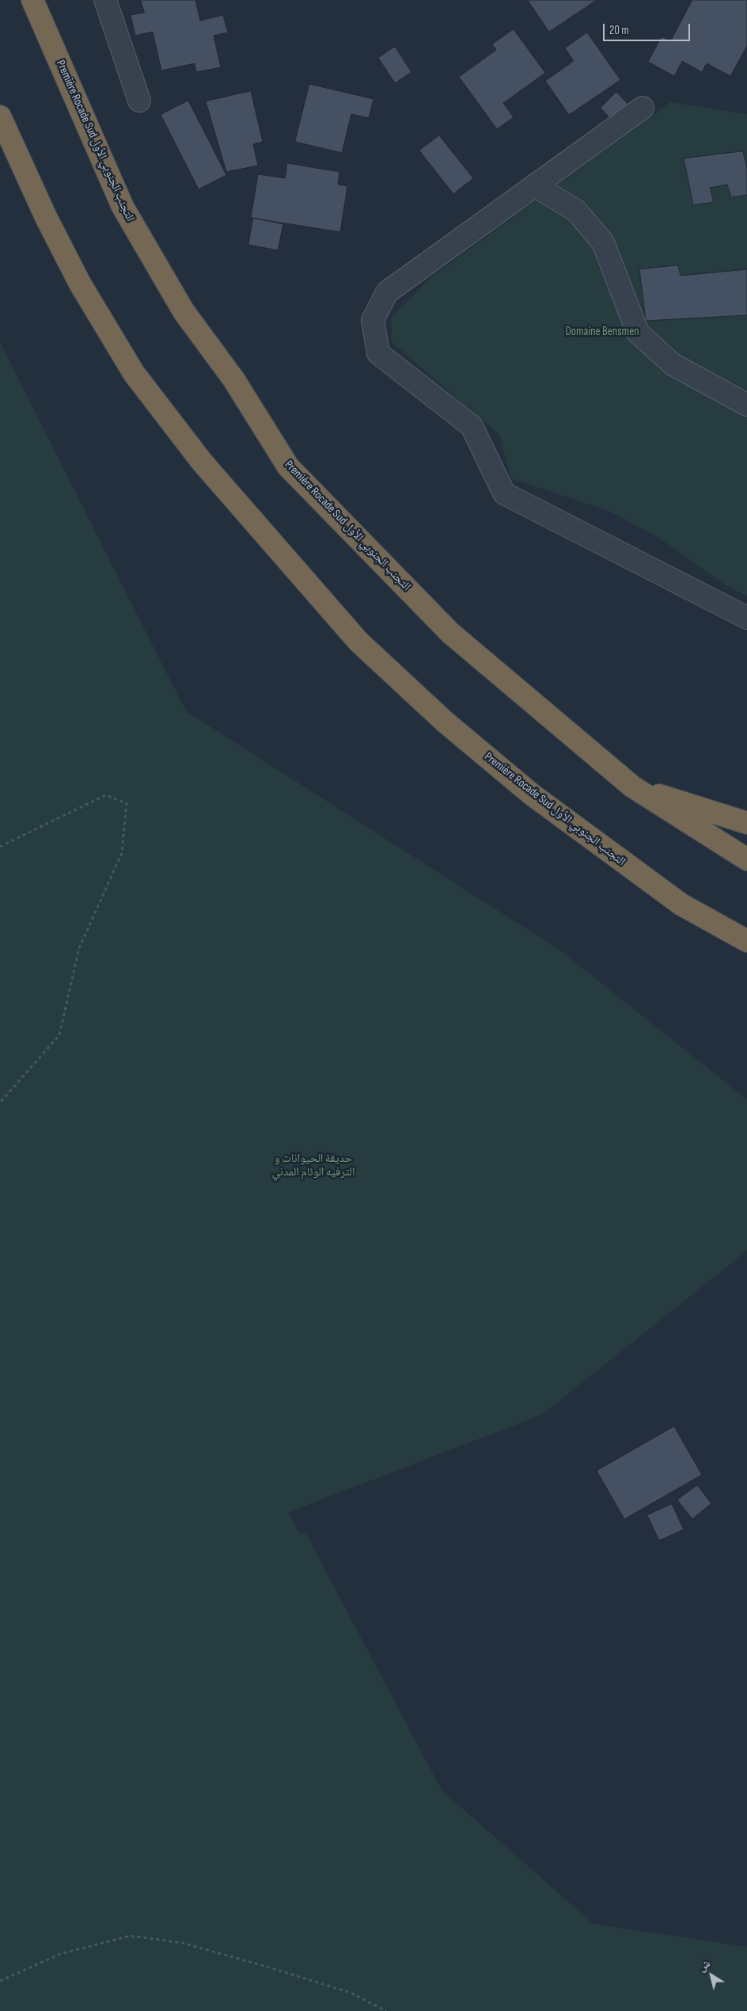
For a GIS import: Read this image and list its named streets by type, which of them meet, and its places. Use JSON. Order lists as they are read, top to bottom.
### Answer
{
  "streets": {
    "highway": ["Première Rocade Sud التجنب الجنوبي الأول"]
  },
  "parks": ["Domaine Bensmen", "حديقة الحيوانات و الترفيه الوئام المدني"],
  "scale_bar": "20 m",
  "north": "top left"
}
